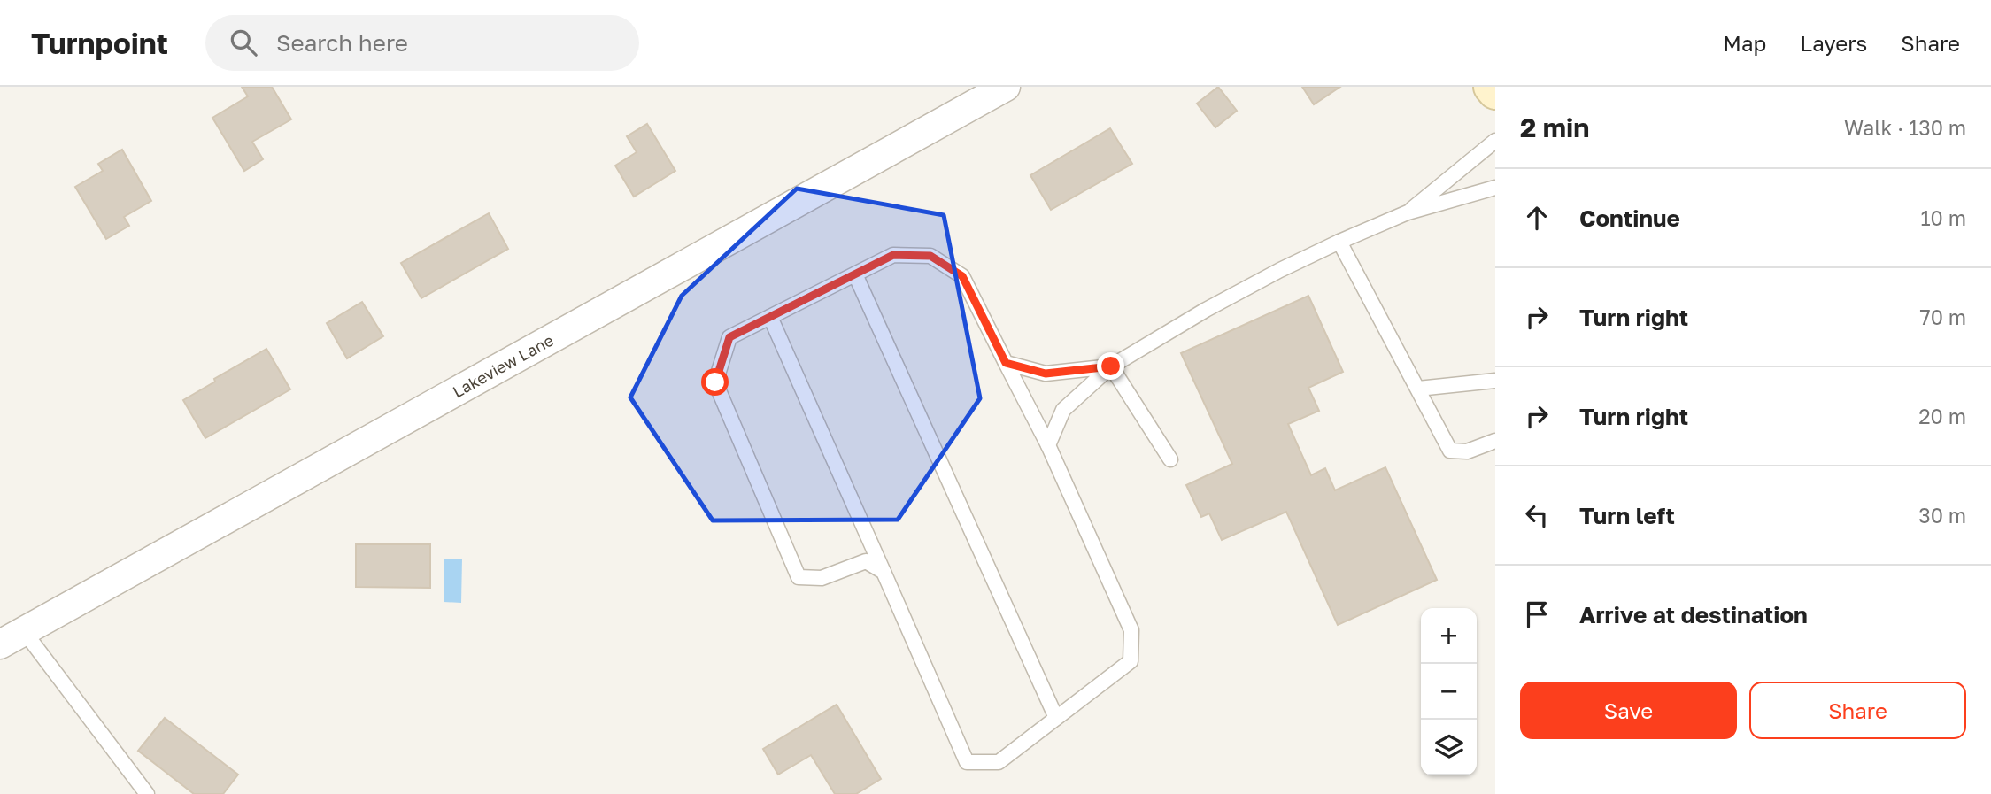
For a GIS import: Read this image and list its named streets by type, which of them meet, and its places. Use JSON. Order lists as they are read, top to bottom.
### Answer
{
  "streets": {
    "street": ["Lakeview Lane"]
  },
  "page": {
    "header": "Turnpoint",
    "search": "Search here",
    "nav": ["Map", "Layers", "Share"],
    "heading": ["2 min", "Walk · 130 m"],
    "list": [
      ["Continue", "10 m"],
      ["Turn right", "70 m"],
      ["Turn right", "20 m"],
      ["Turn left", "30 m"],
      "Arrive at destination"
    ],
    "map_buttons": ["+", "−"],
    "buttons": ["Save", "Share"]
  }
}
